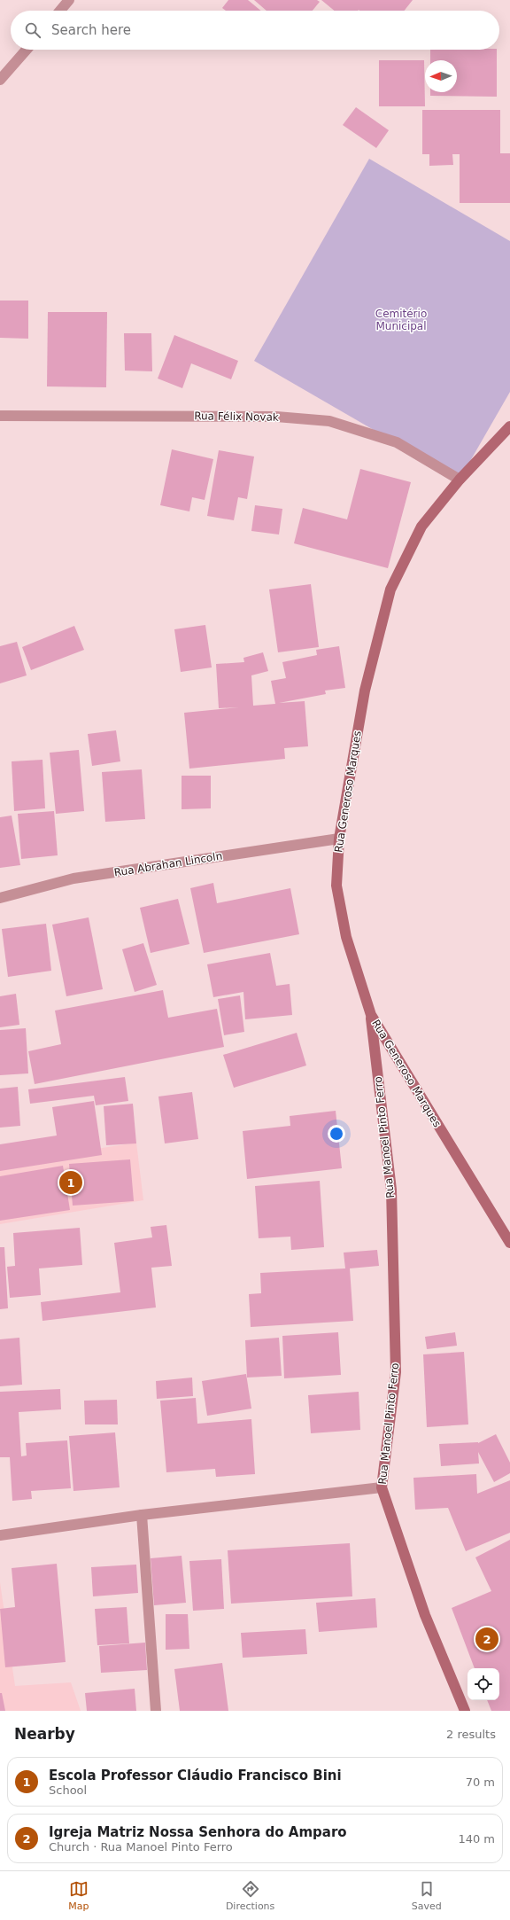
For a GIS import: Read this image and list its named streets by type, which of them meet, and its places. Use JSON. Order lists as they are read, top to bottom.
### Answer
{
  "streets": {
    "street": [
      "Rua Félix Novak",
      "Rua Generoso Marques",
      "Rua Abrahan Lincoln",
      "Rua Manoel Pinto Ferro"
    ]
  },
  "crossings": [
    ["Rua Félix Novak", "Rua Generoso Marques"],
    ["Rua Generoso Marques", "Rua Abrahan Lincoln"],
    ["Rua Generoso Marques", "Rua Manoel Pinto Ferro"]
  ],
  "parks": ["Cemitério Municipal"],
  "north": "left",
  "page": {
    "search": "Search here",
    "pins": ["1", "2"],
    "heading": ["Nearby", "2 results"],
    "list": [
      {
        "mark": "1",
        "name": "Escola Professor Cláudio Francisco Bini",
        "note": "School",
        "value": "70 m"
      },
      {
        "mark": "2",
        "name": "Igreja Matriz Nossa Senhora do Amparo",
        "note": "Church · Rua Manoel Pinto Ferro",
        "value": "140 m"
      }
    ],
    "nav": ["Map", "Directions", "Saved"]
  }
}
